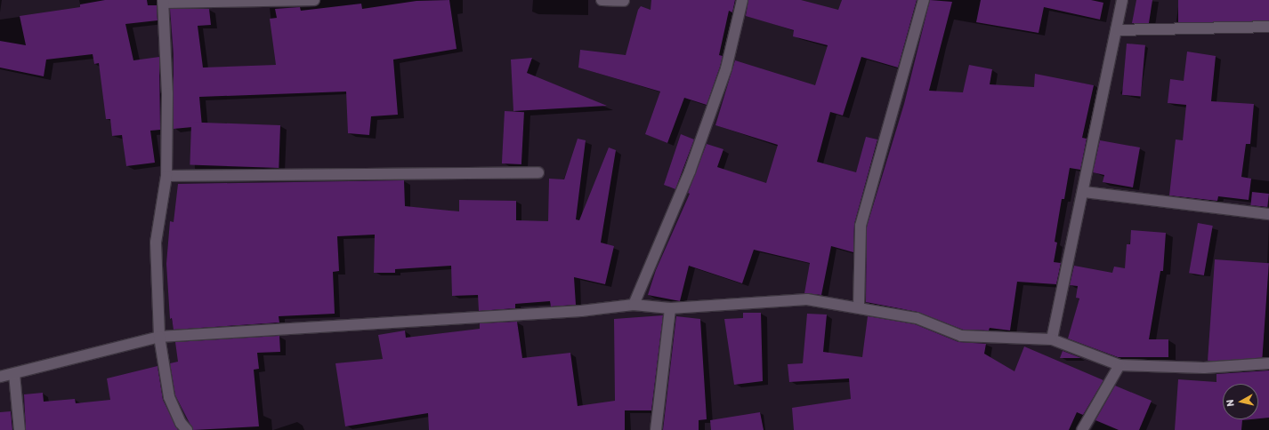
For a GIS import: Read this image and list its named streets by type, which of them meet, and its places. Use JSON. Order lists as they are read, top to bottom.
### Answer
{
  "north": "left"
}
